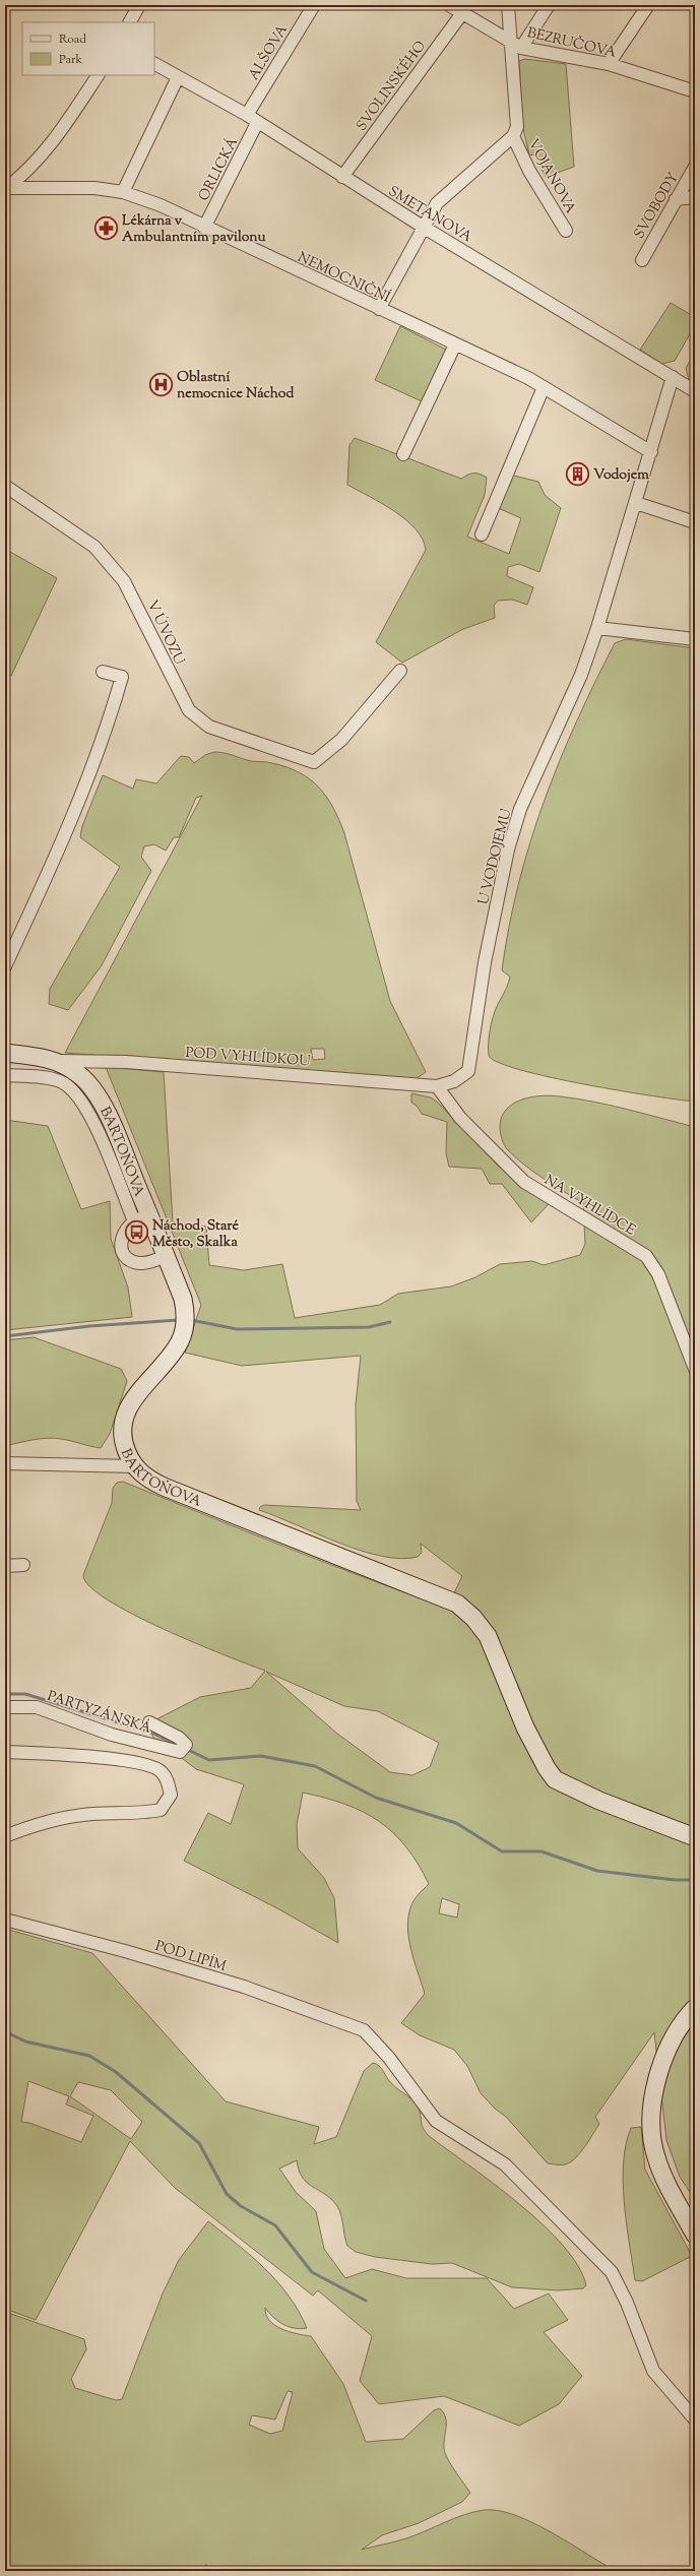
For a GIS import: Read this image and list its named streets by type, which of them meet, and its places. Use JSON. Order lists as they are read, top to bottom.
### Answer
{
  "streets": {
    "street": [
      "BEZRUČOVA",
      "ALŠOVA",
      "SVOLINSKÉHO",
      "ORLICKÁ",
      "VOJANOVA",
      "SVOBODY",
      "SMETANOVA",
      "NEMOCNIČNÍ",
      "V ÚVOZU",
      "U VODOJEMU",
      "POD VYHLÍDKOU",
      "BARTOŇOVA",
      "NA VYHLÍDCE",
      "PARTYZÁNSKÁ",
      "POD LIPÍM"
    ]
  },
  "crossings": [
    ["BEZRUČOVA", "SVOLINSKÉHO"],
    ["ALŠOVA", "SMETANOVA"],
    ["SVOLINSKÉHO", "SMETANOVA"],
    ["ORLICKÁ", "SMETANOVA"],
    ["ORLICKÁ", "NEMOCNIČNÍ"],
    ["SMETANOVA", "U VODOJEMU"],
    ["NEMOCNIČNÍ", "U VODOJEMU"],
    ["U VODOJEMU", "POD VYHLÍDKOU"],
    ["U VODOJEMU", "NA VYHLÍDCE"],
    ["POD VYHLÍDKOU", "BARTOŇOVA"],
    ["POD VYHLÍDKOU", "NA VYHLÍDCE"]
  ],
  "places": {
    "pharmacy": ["Lékárna v Ambulantním pavilonu"],
    "hospital": ["Oblastní nemocnice Náchod"],
    "building": ["Vodojem"],
    "bus stop": ["Náchod, Staré Město, Skalka"]
  },
  "legend": ["Road", "Park"]
}
